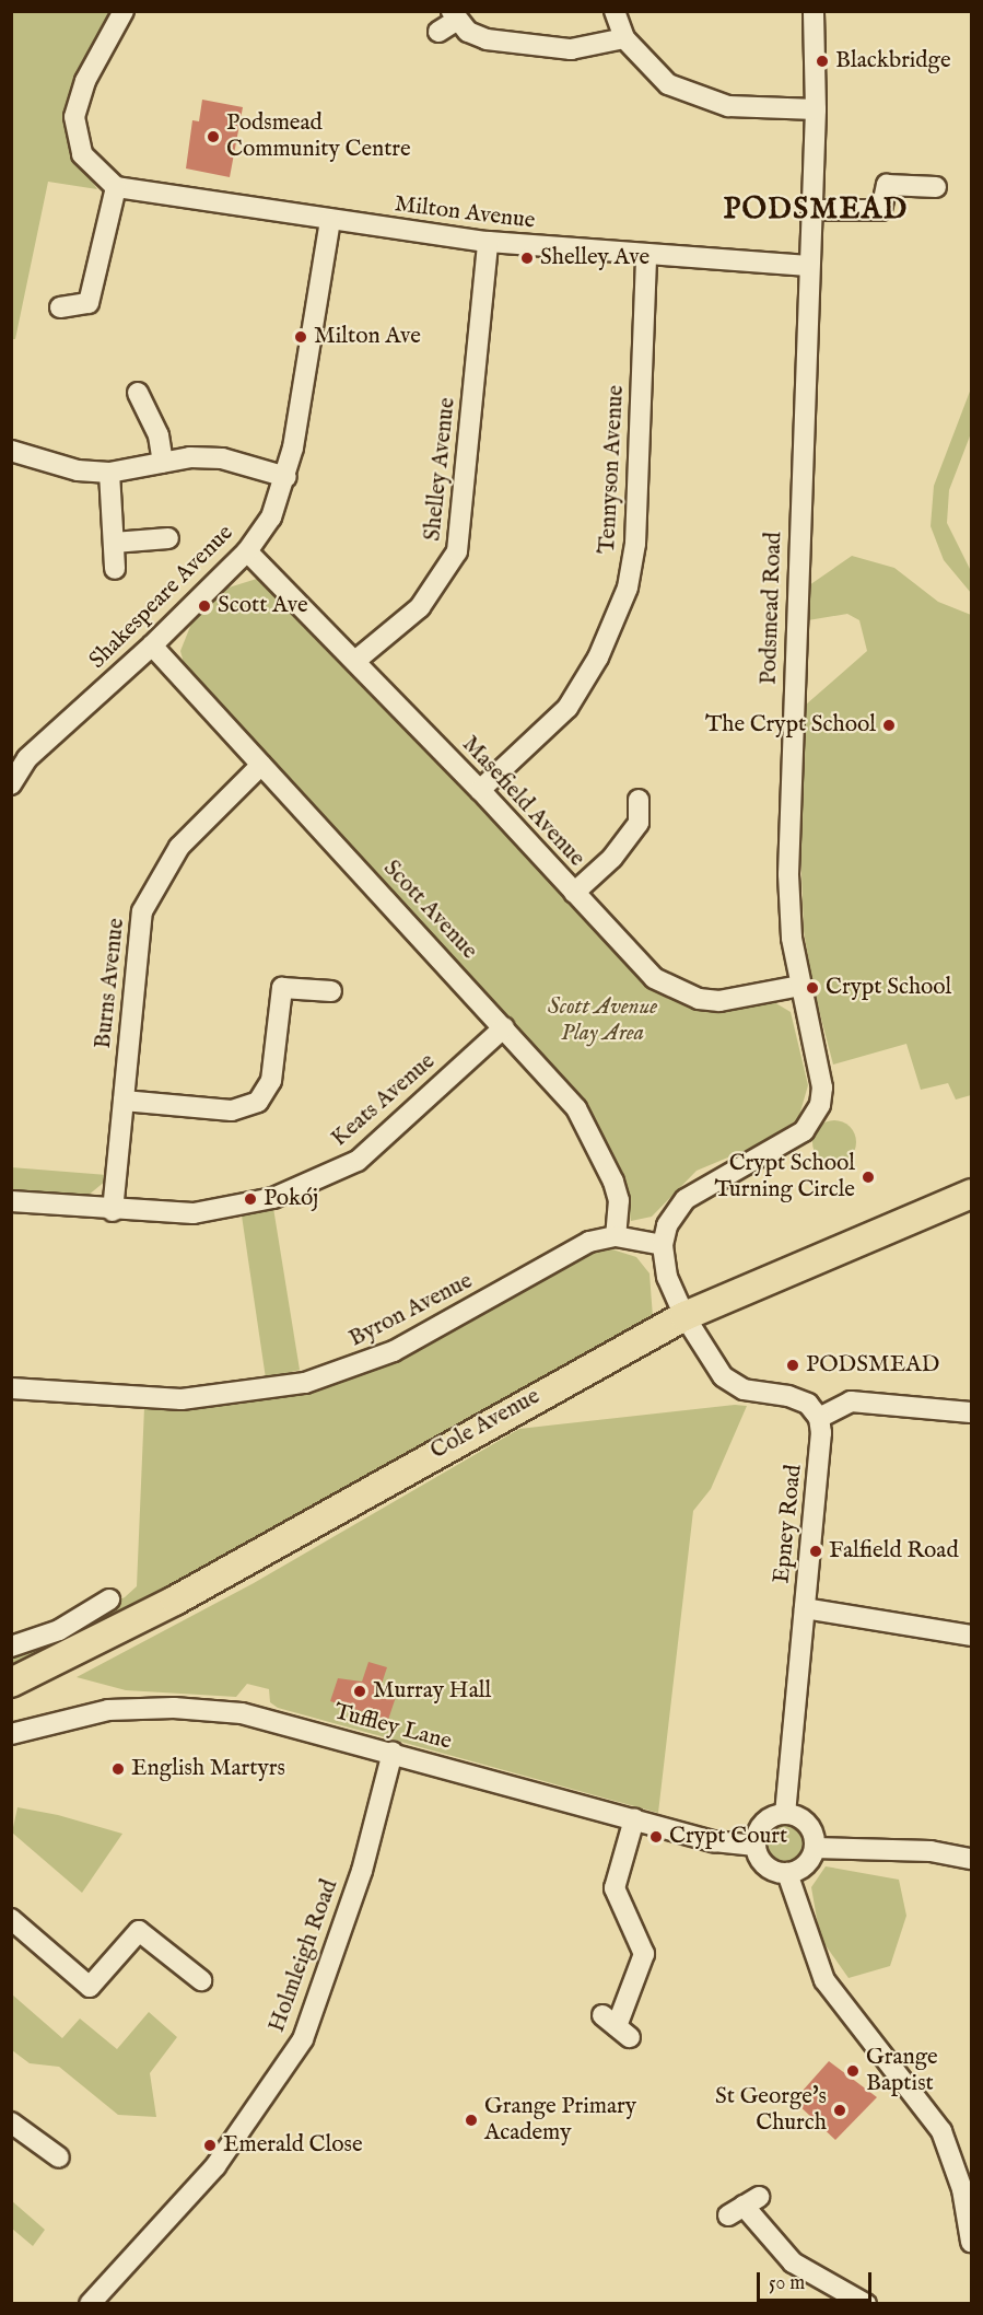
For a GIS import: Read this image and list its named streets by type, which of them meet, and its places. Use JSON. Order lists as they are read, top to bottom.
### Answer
{
  "streets": {
    "highway": ["Cole Avenue"],
    "street": [
      "Milton Avenue",
      "Shelley Avenue",
      "Tennyson Avenue",
      "Shakespeare Avenue",
      "Podsmead Road",
      "Masefield Avenue",
      "Scott Avenue",
      "Burns Avenue",
      "Keats Avenue",
      "Byron Avenue",
      "Epney Road",
      "Tuffley Lane",
      "Holmleigh Road"
    ]
  },
  "crossings": [
    ["Milton Avenue", "Shelley Avenue"],
    ["Milton Avenue", "Tennyson Avenue"],
    ["Milton Avenue", "Shakespeare Avenue"],
    ["Milton Avenue", "Podsmead Road"],
    ["Shelley Avenue", "Masefield Avenue"],
    ["Tennyson Avenue", "Masefield Avenue"],
    ["Shakespeare Avenue", "Masefield Avenue"],
    ["Shakespeare Avenue", "Scott Avenue"],
    ["Podsmead Road", "Masefield Avenue"],
    ["Podsmead Road", "Byron Avenue"],
    ["Podsmead Road", "Cole Avenue"],
    ["Scott Avenue", "Burns Avenue"],
    ["Scott Avenue", "Keats Avenue"],
    ["Scott Avenue", "Byron Avenue"],
    ["Burns Avenue", "Keats Avenue"],
    ["Epney Road", "Tuffley Lane"],
    ["Tuffley Lane", "Holmleigh Road"]
  ],
  "districts": ["PODSMEAD"],
  "parks": ["Scott Avenue Play Area"],
  "places": [
    "Blackbridge",
    "Podsmead Community Centre",
    "Shelley Ave",
    "Milton Ave",
    "Scott Ave",
    "The Crypt School",
    "Crypt School",
    "Crypt School Turning Circle",
    "Pokój",
    "PODSMEAD",
    "Falfield Road",
    "Murray Hall",
    "English Martyrs",
    "Crypt Court",
    "Grange Baptist",
    "St George's Church",
    "Grange Primary Academy",
    "Emerald Close"
  ],
  "scale_bar": "50 m"
}
